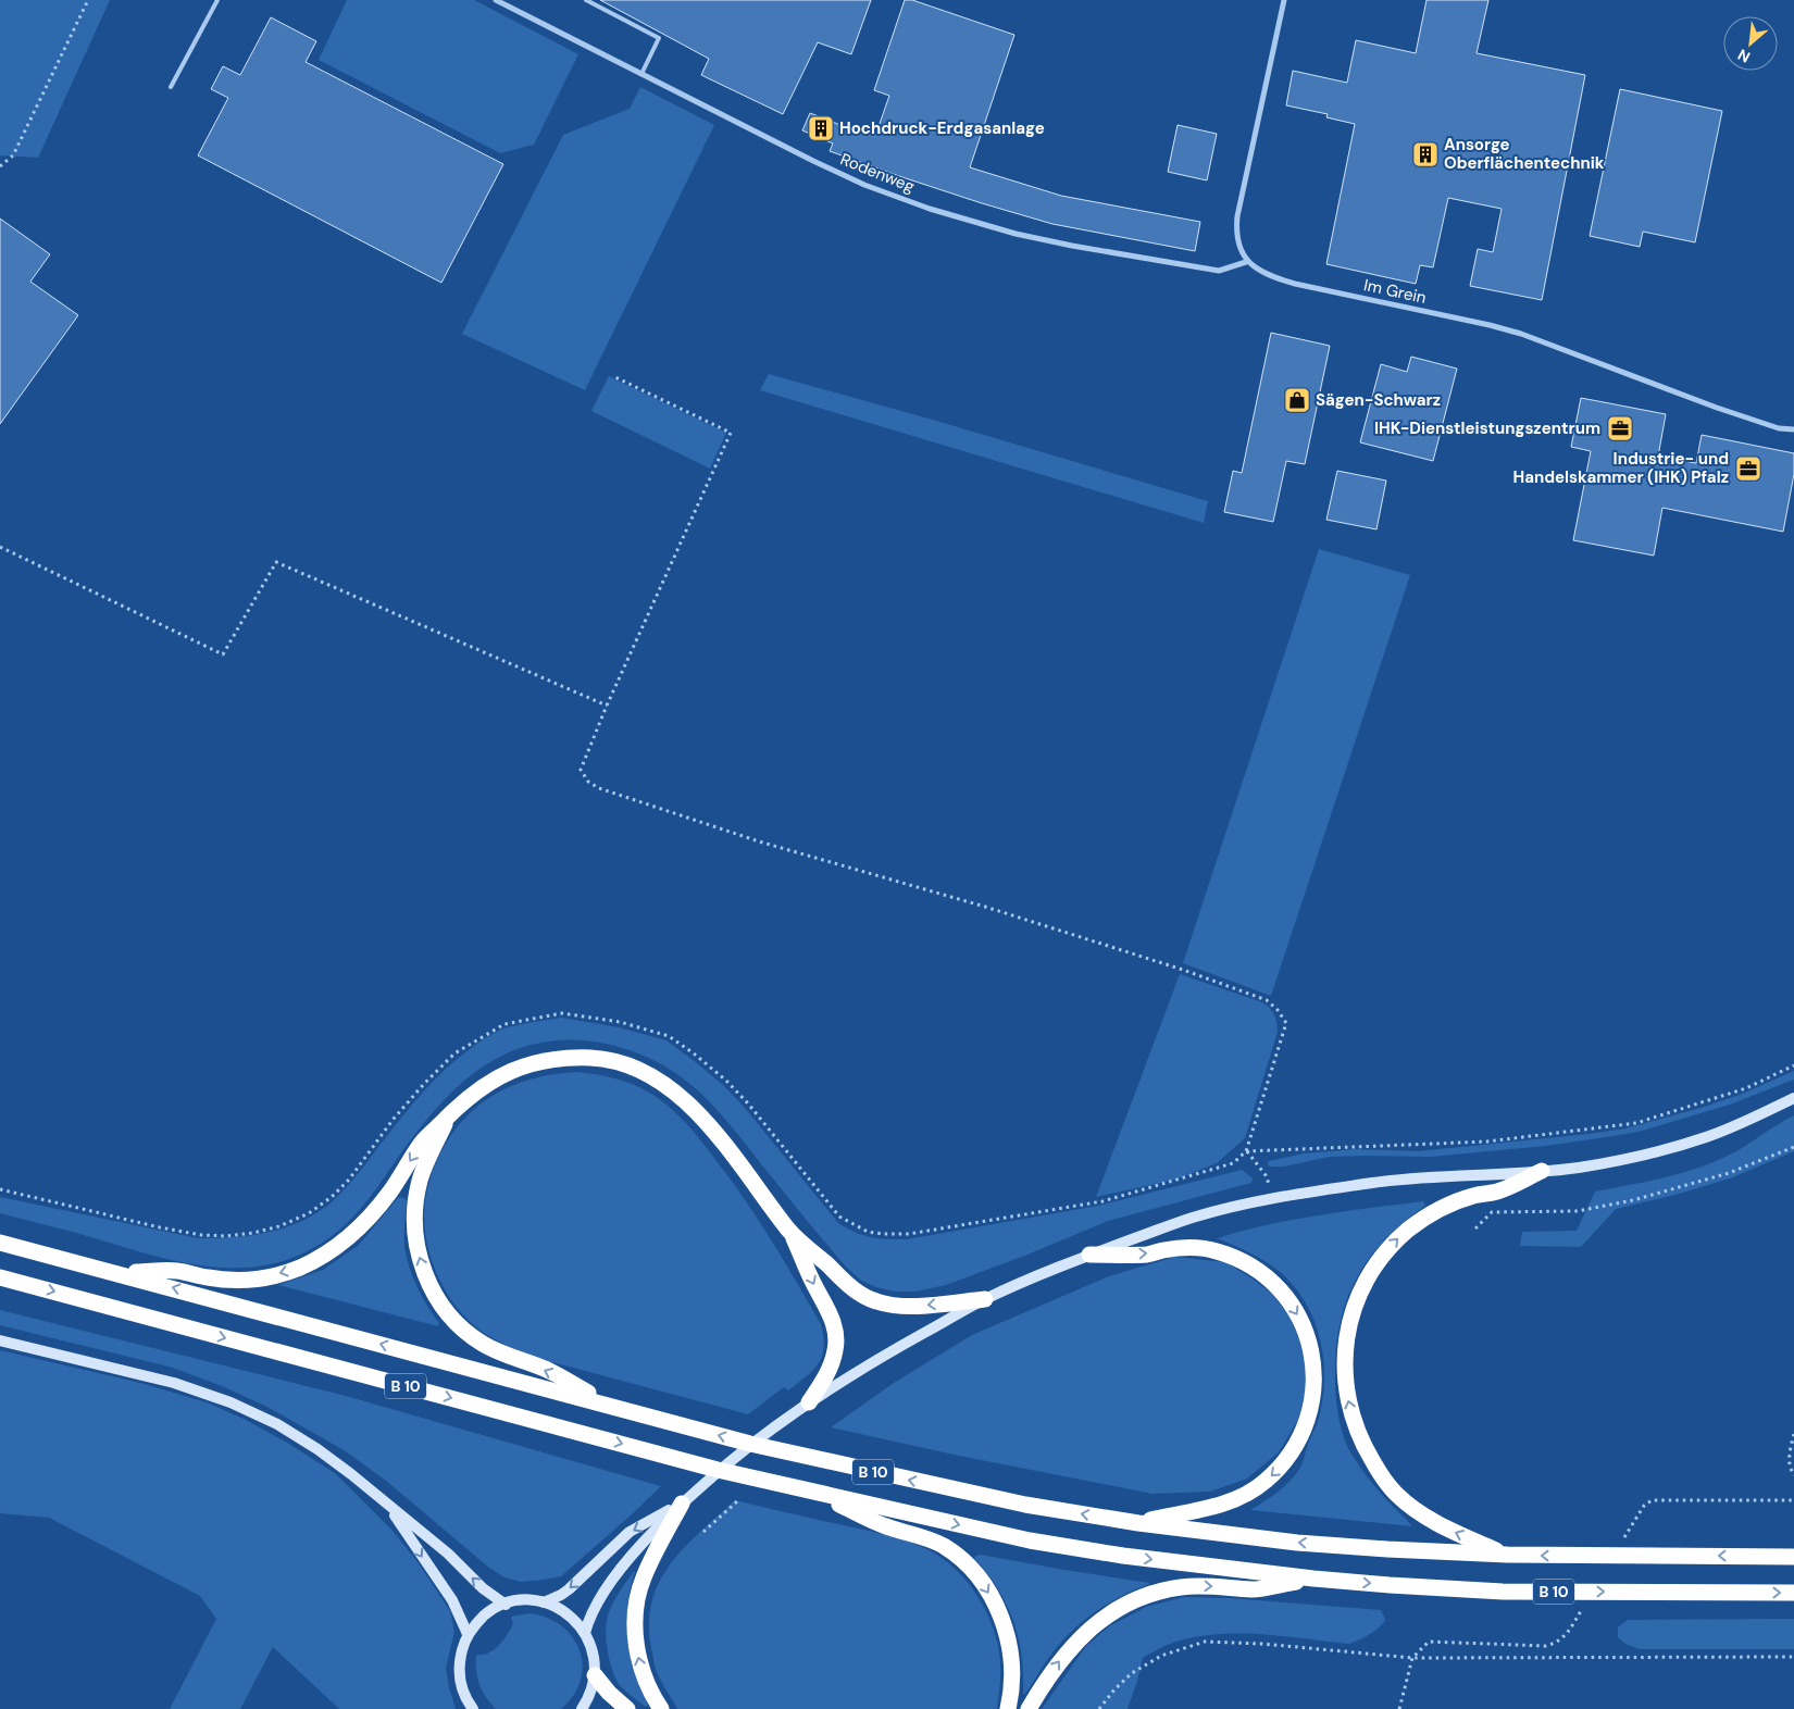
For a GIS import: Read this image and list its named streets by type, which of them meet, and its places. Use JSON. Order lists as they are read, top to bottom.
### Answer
{
  "streets": {
    "highway": ["B 10"],
    "street": ["Rodenweg", "Im Grein"]
  },
  "crossings": [
    ["Rodenweg", "Im Grein"]
  ],
  "places": {
    "building": ["Hochdruck-Erdgasanlage", "Ansorge Oberflächentechnik"],
    "shop": ["Sägen-Schwarz"],
    "office": ["IHK-Dienstleistungszentrum", "Industrie- und Handelskammer (IHK) Pfalz"]
  },
  "north": "bottom left"
}
